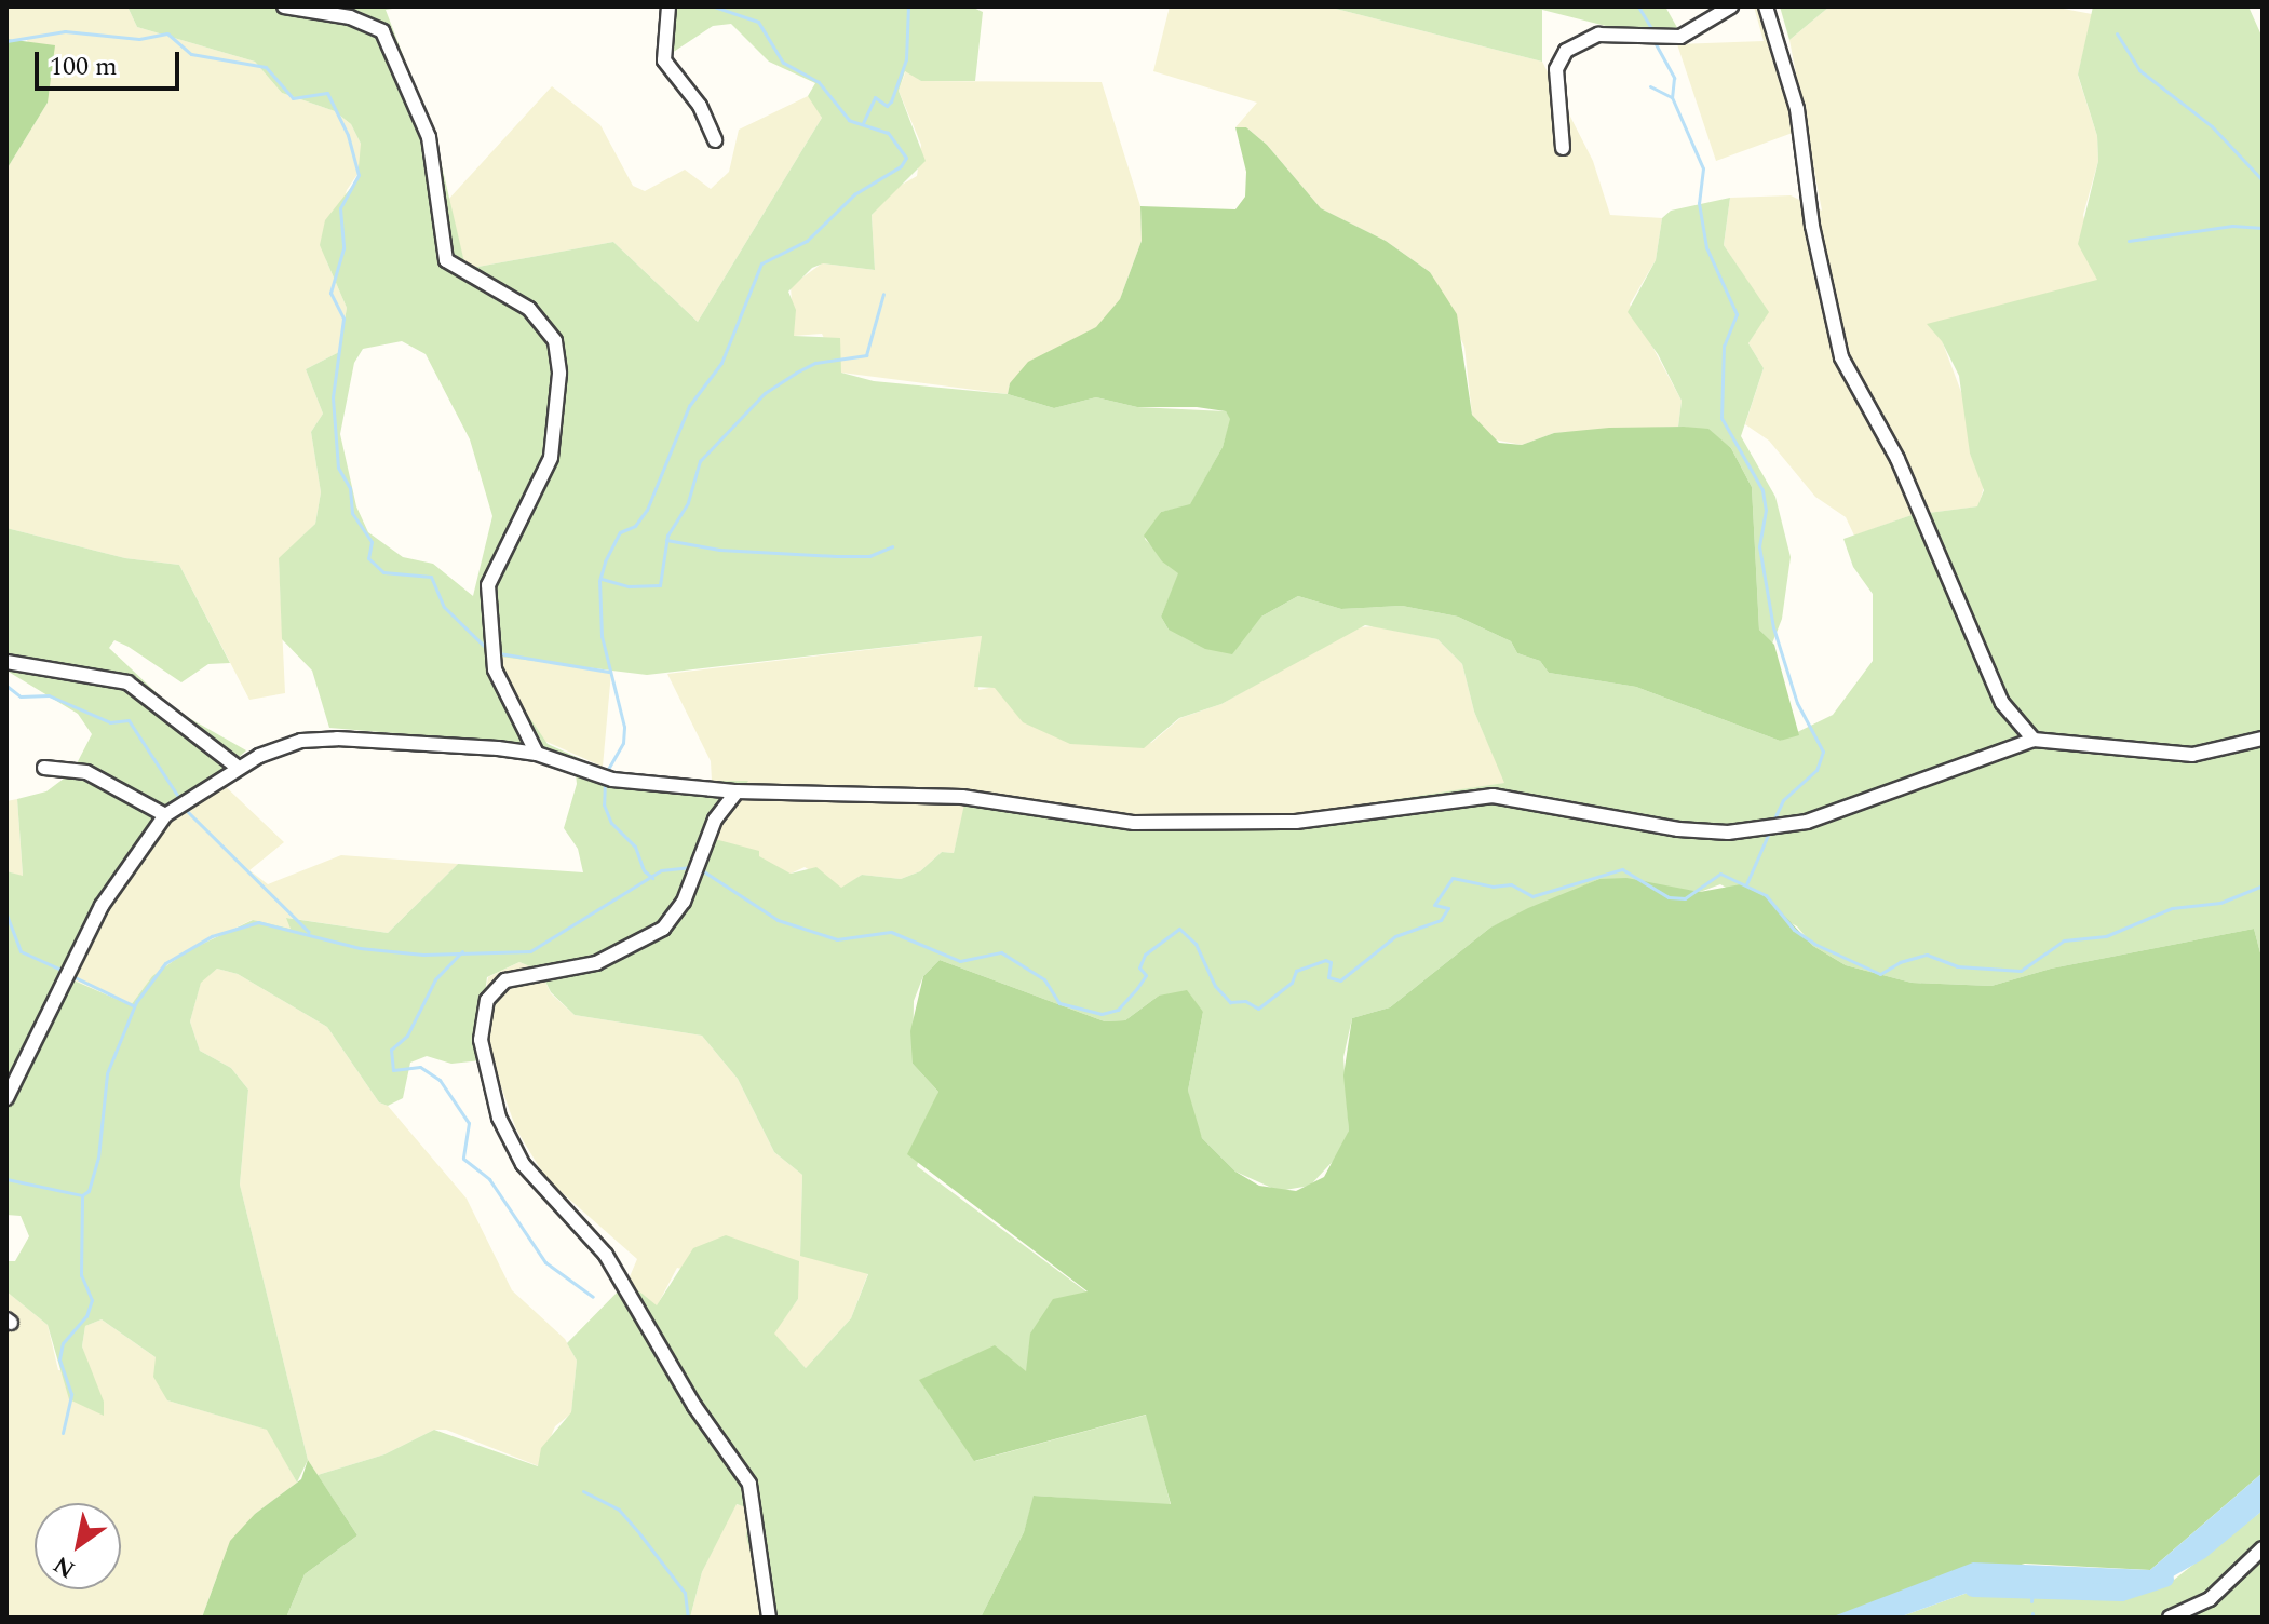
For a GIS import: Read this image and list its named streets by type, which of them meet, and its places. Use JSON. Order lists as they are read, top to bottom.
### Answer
{
  "scale_bar": "100 m",
  "north": "bottom left"
}
